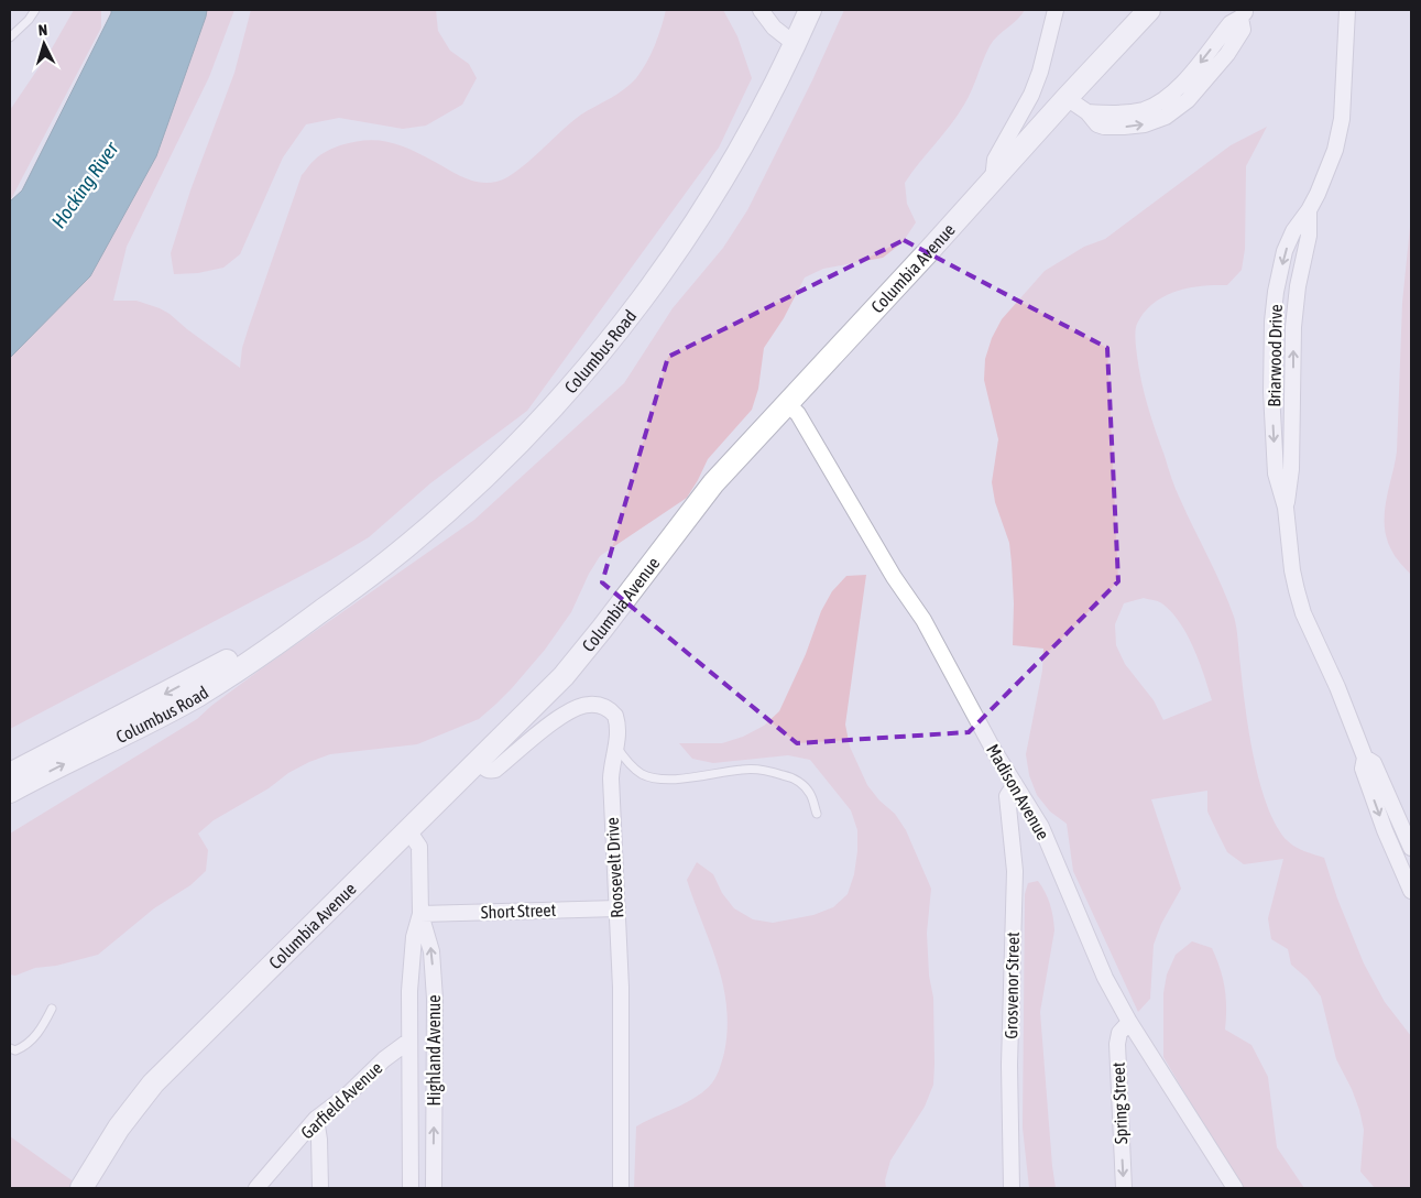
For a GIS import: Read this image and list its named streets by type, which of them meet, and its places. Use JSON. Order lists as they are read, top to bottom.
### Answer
{
  "streets": {
    "street": [
      "Columbia Avenue",
      "Columbus Road",
      "Briarwood Drive",
      "Madison Avenue",
      "Roosevelt Drive",
      "Short Street",
      "Grosvenor Street",
      "Highland Avenue",
      "Garfield Avenue",
      "Spring Street"
    ]
  },
  "crossings": [
    ["Columbia Avenue", "Madison Avenue"],
    ["Columbia Avenue", "Roosevelt Drive"],
    ["Columbia Avenue", "Highland Avenue"],
    ["Madison Avenue", "Grosvenor Street"],
    ["Madison Avenue", "Spring Street"],
    ["Roosevelt Drive", "Short Street"],
    ["Short Street", "Highland Avenue"],
    ["Highland Avenue", "Garfield Avenue"]
  ],
  "one_way": ["Spring Street"],
  "water": ["Hocking River"],
  "north": "top"
}
